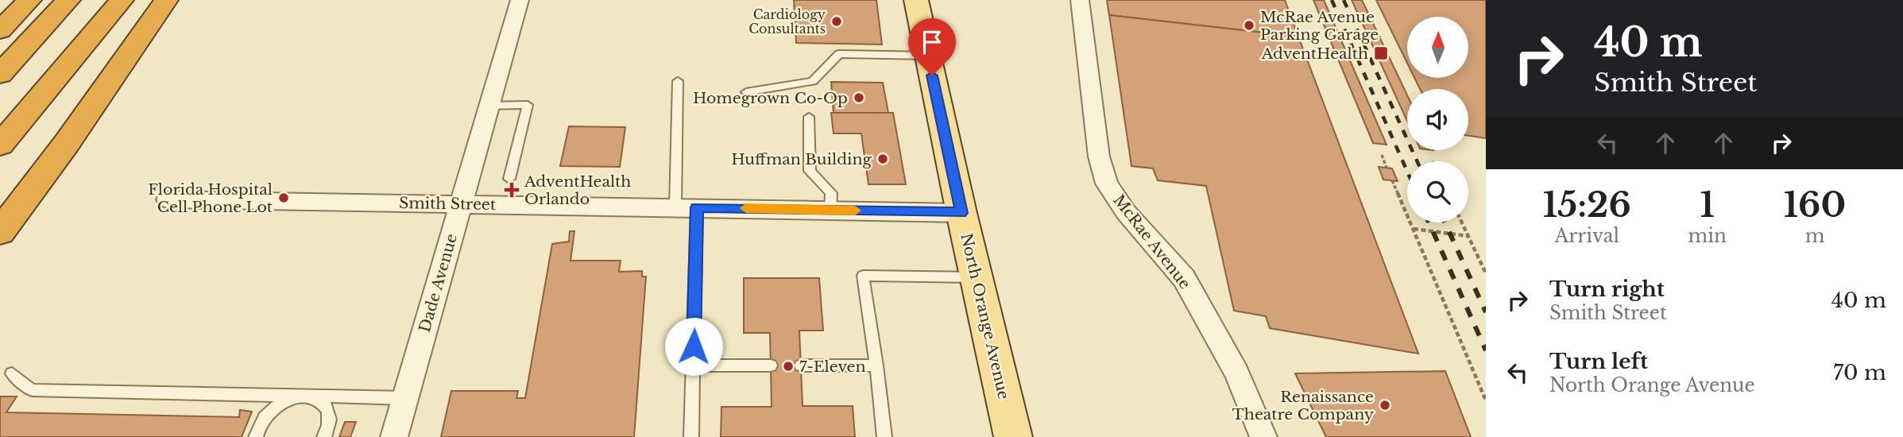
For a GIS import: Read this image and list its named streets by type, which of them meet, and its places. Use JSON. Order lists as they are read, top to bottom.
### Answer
{
  "streets": {
    "main road": ["North Orange Avenue"],
    "street": ["Smith Street", "McRae Avenue", "Dade Avenue"]
  },
  "crossings": [
    ["Smith Street", "Dade Avenue"],
    ["Smith Street", "North Orange Avenue"]
  ],
  "places": {
    "other": [
      "Cardiology Consultants",
      "McRae Avenue Parking Garage",
      "Homegrown Co-Op",
      "Huffman Building",
      "Florida Hospital Cell Phone Lot",
      "7-Eleven",
      "Renaissance Theatre Company"
    ],
    "transit": ["AdventHealth"],
    "health": ["AdventHealth Orlando"]
  },
  "north": "top",
  "page": {
    "turn": ["40 m", "Smith Street"],
    "eta": [
      "15:26",
      "Arrival",
      "1",
      "min",
      "160",
      "m"
    ],
    "list": [
      {
        "name": "Turn right",
        "note": "Smith Street",
        "value": "40 m"
      },
      {
        "name": "Turn left",
        "note": "North Orange Avenue",
        "value": "70 m"
      }
    ]
  }
}
